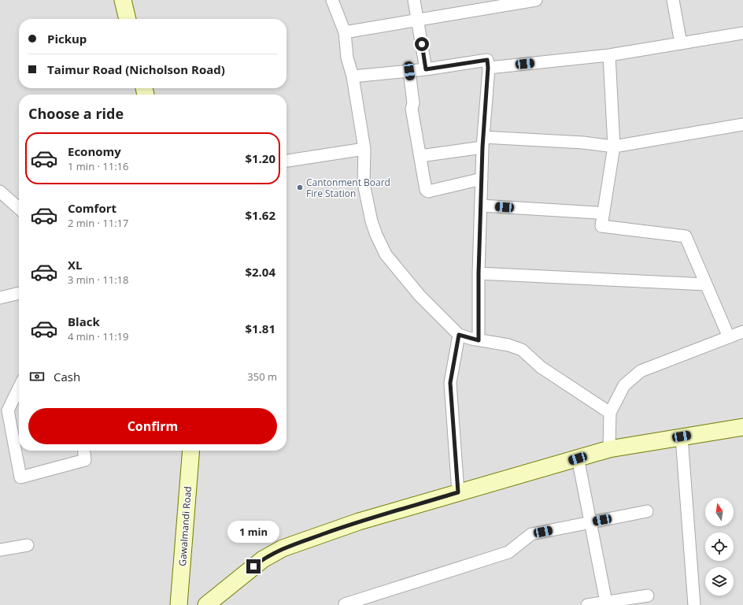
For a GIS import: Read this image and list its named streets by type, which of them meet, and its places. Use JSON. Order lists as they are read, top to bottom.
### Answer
{
  "streets": {
    "street": ["Gawalmandi Road"]
  },
  "places": ["Cantonment Board Fire Station"],
  "north": "top",
  "page": {
    "banner": ["Pickup", "Taimur Road (Nicholson Road)"],
    "heading": "Choose a ride",
    "list": [
      {
        "name": "Economy",
        "note": "1 min · 11:16",
        "value": "$1.20"
      },
      {
        "name": "Comfort",
        "note": "2 min · 11:17",
        "value": "$1.62"
      },
      {
        "name": "XL",
        "note": "3 min · 11:18",
        "value": "$2.04"
      },
      {
        "name": "Black",
        "note": "4 min · 11:19",
        "value": "$1.81"
      }
    ],
    "pay": ["Cash", "350 m"],
    "buttons": "Confirm",
    "bubble": "1 min"
  }
}
